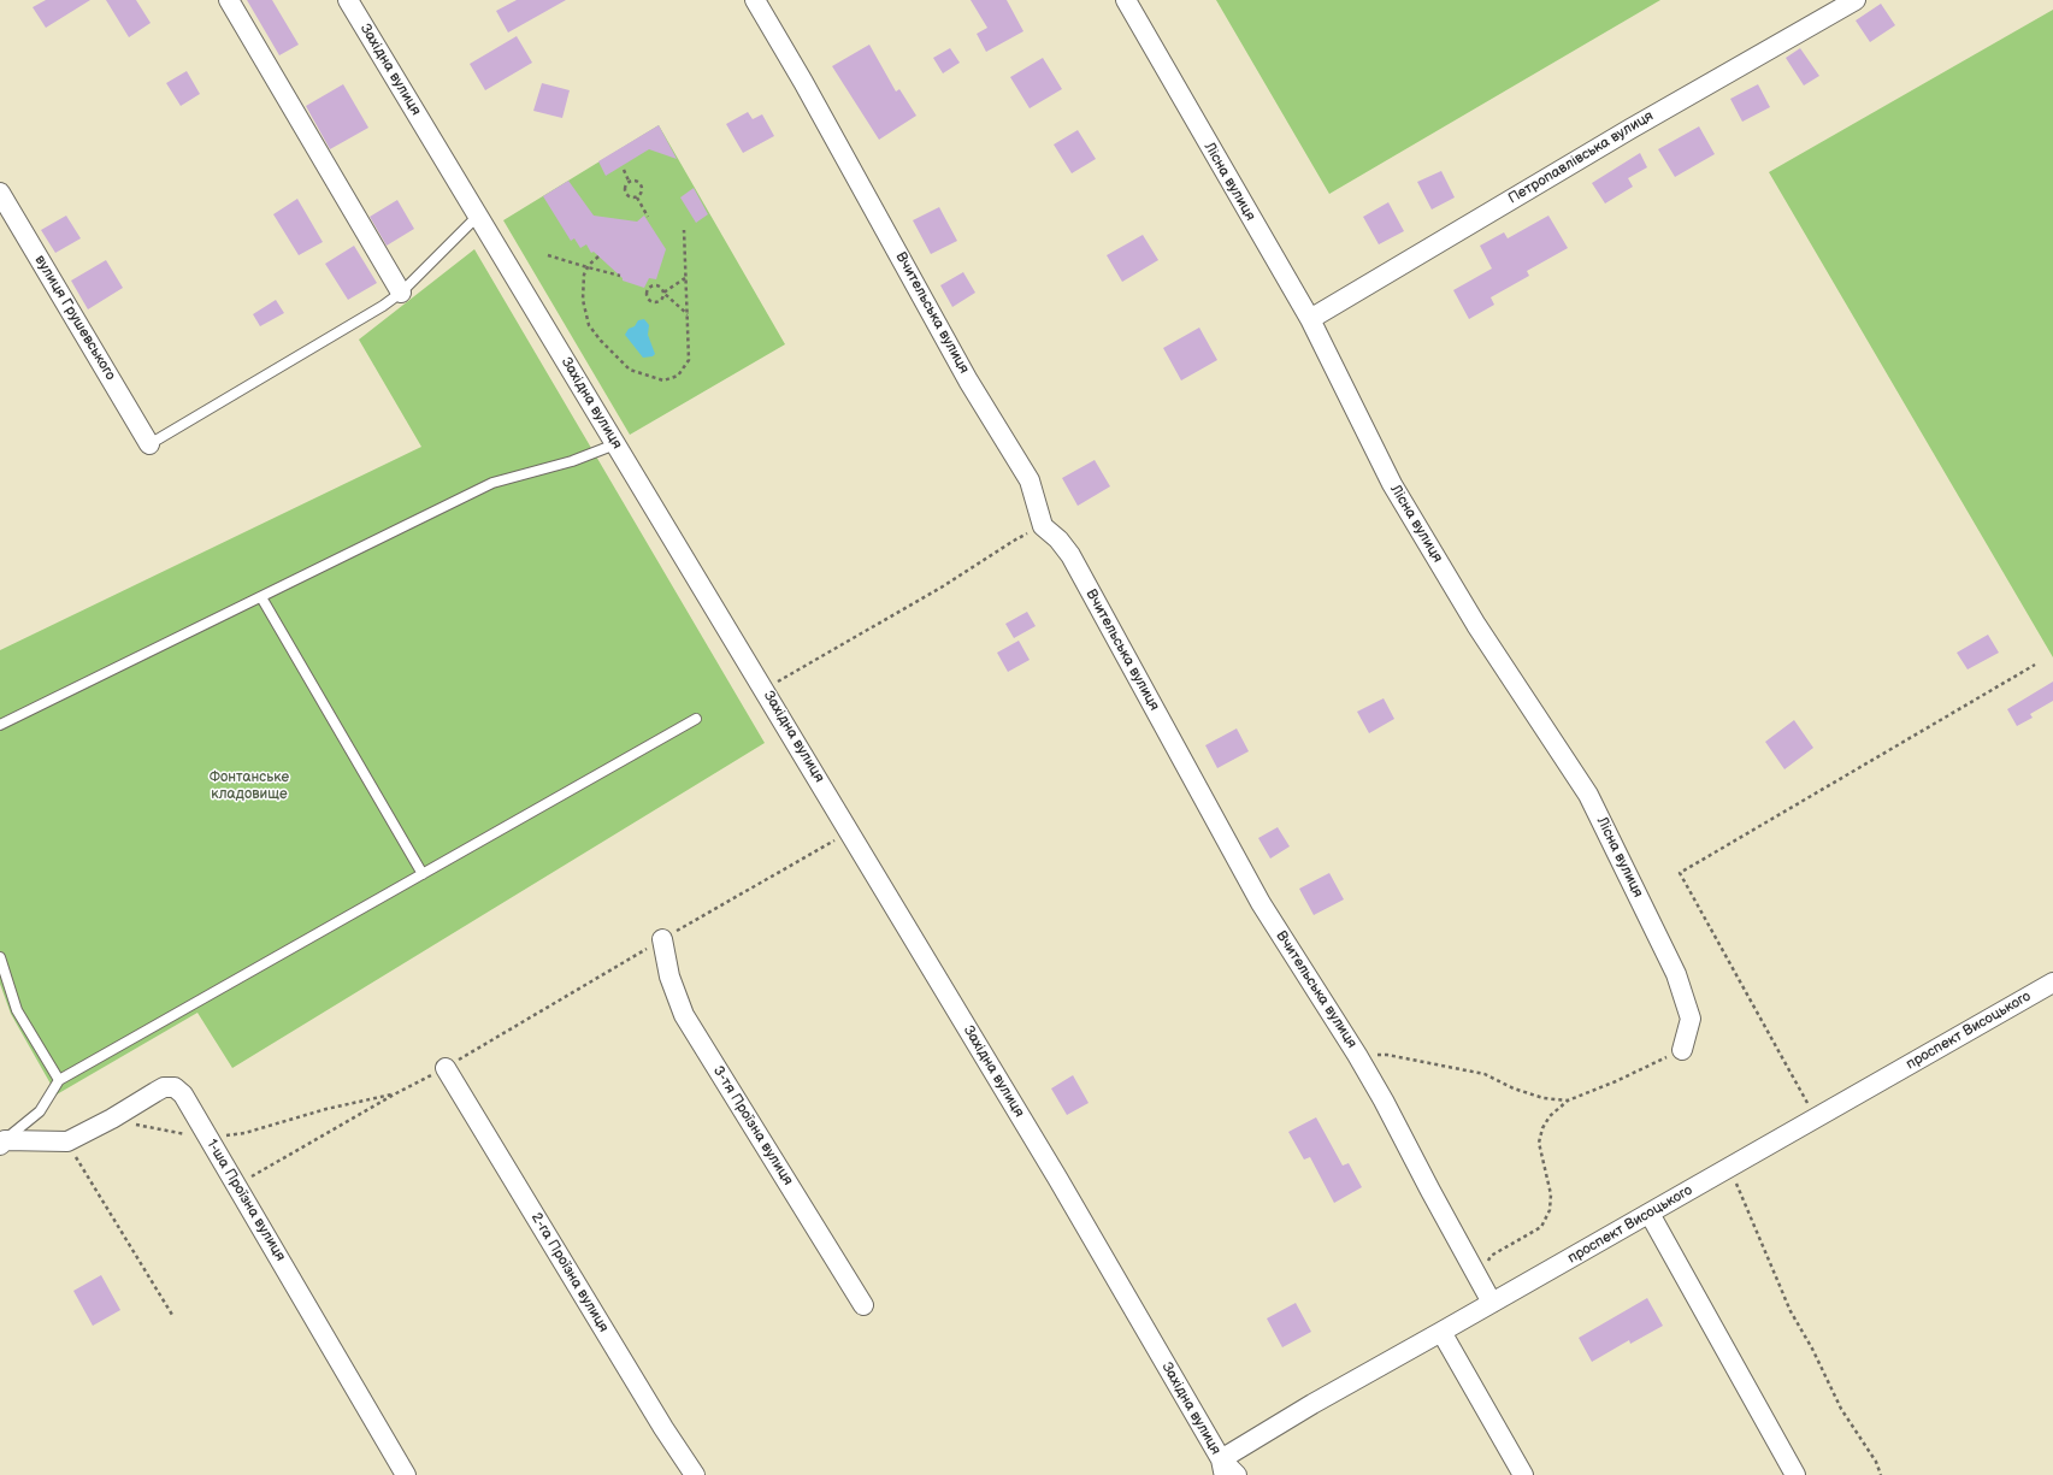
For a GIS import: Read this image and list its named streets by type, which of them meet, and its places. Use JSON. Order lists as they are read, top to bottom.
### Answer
{
  "streets": {
    "street": [
      "Західна вулиця",
      "Петропавлівська вулиця",
      "Лісна вулиця",
      "Вчительська вулиця",
      "вулиця Грушевського",
      "проспект Висоцького",
      "3-тя Проїзна вулиця",
      "1-ша Проїзна вулиця",
      "2-га Проїзна вулиця"
    ]
  },
  "crossings": [
    ["Західна вулиця", "проспект Висоцького"],
    ["Петропавлівська вулиця", "Лісна вулиця"],
    ["Вчительська вулиця", "проспект Висоцького"]
  ],
  "parks": ["Фонтанське кладовище"]
}
